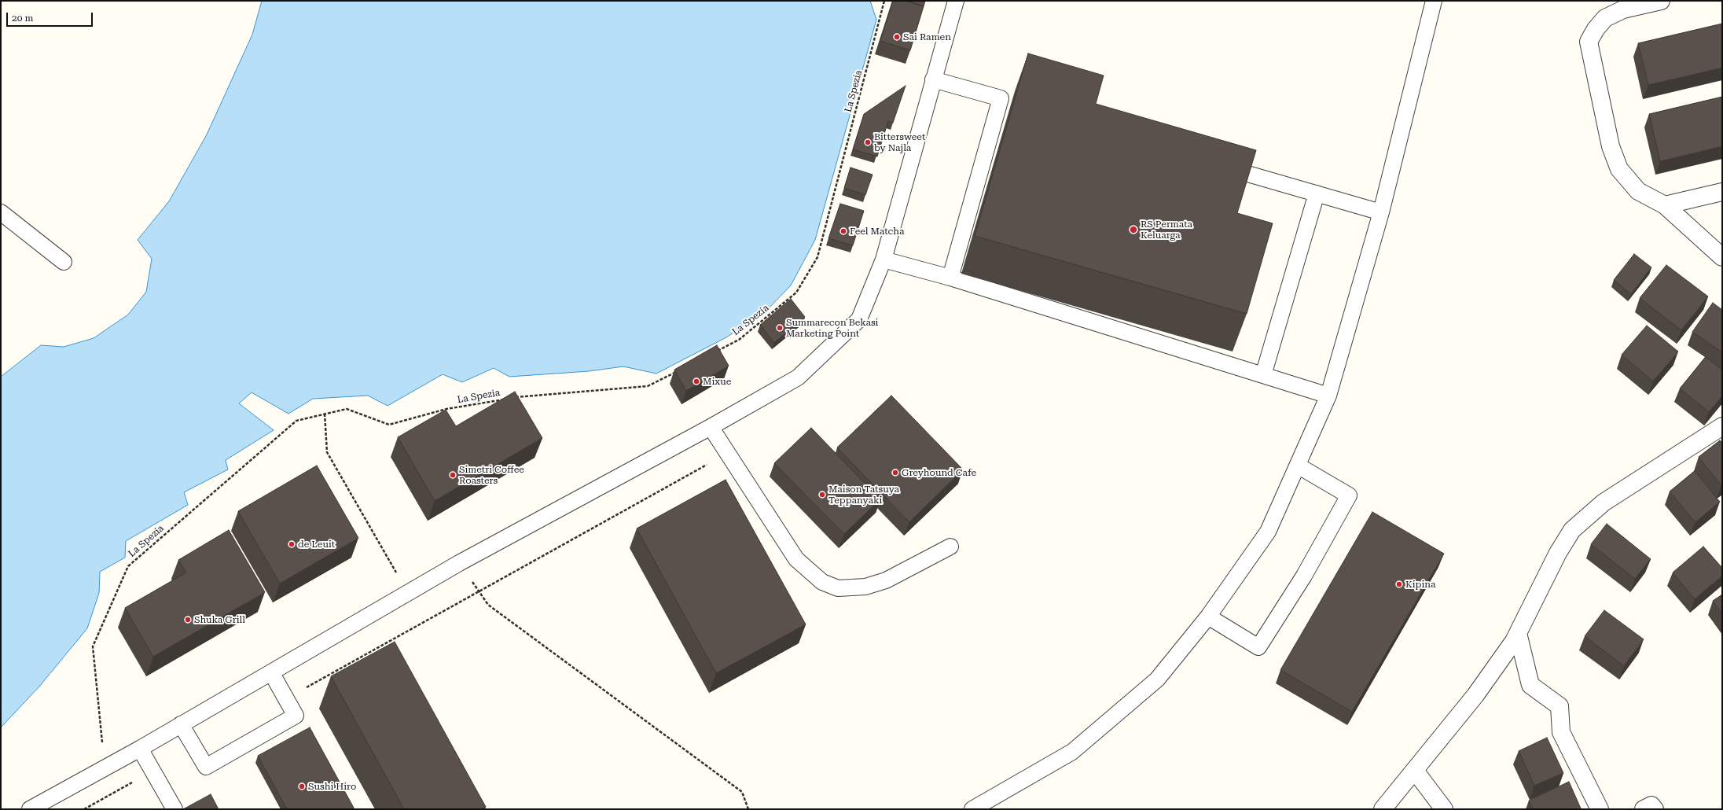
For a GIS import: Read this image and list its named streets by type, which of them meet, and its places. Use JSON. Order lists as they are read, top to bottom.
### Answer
{
  "streets": {
    "path": ["La Spezia"]
  },
  "places": [
    "Sai Ramen",
    "Bittersweet by Najla",
    "RS Permata Keluarga",
    "Feel Matcha",
    "Summarecon Bekasi Marketing Point",
    "Mixue",
    "Greyhound Cafe",
    "Simetri Coffee Roasters",
    "Maison Tatsuya Teppanyaki",
    "de Leuit",
    "Kipina",
    "Shuka Grill",
    "Sushi Hiro"
  ],
  "scale_bar": "20 m"
}
